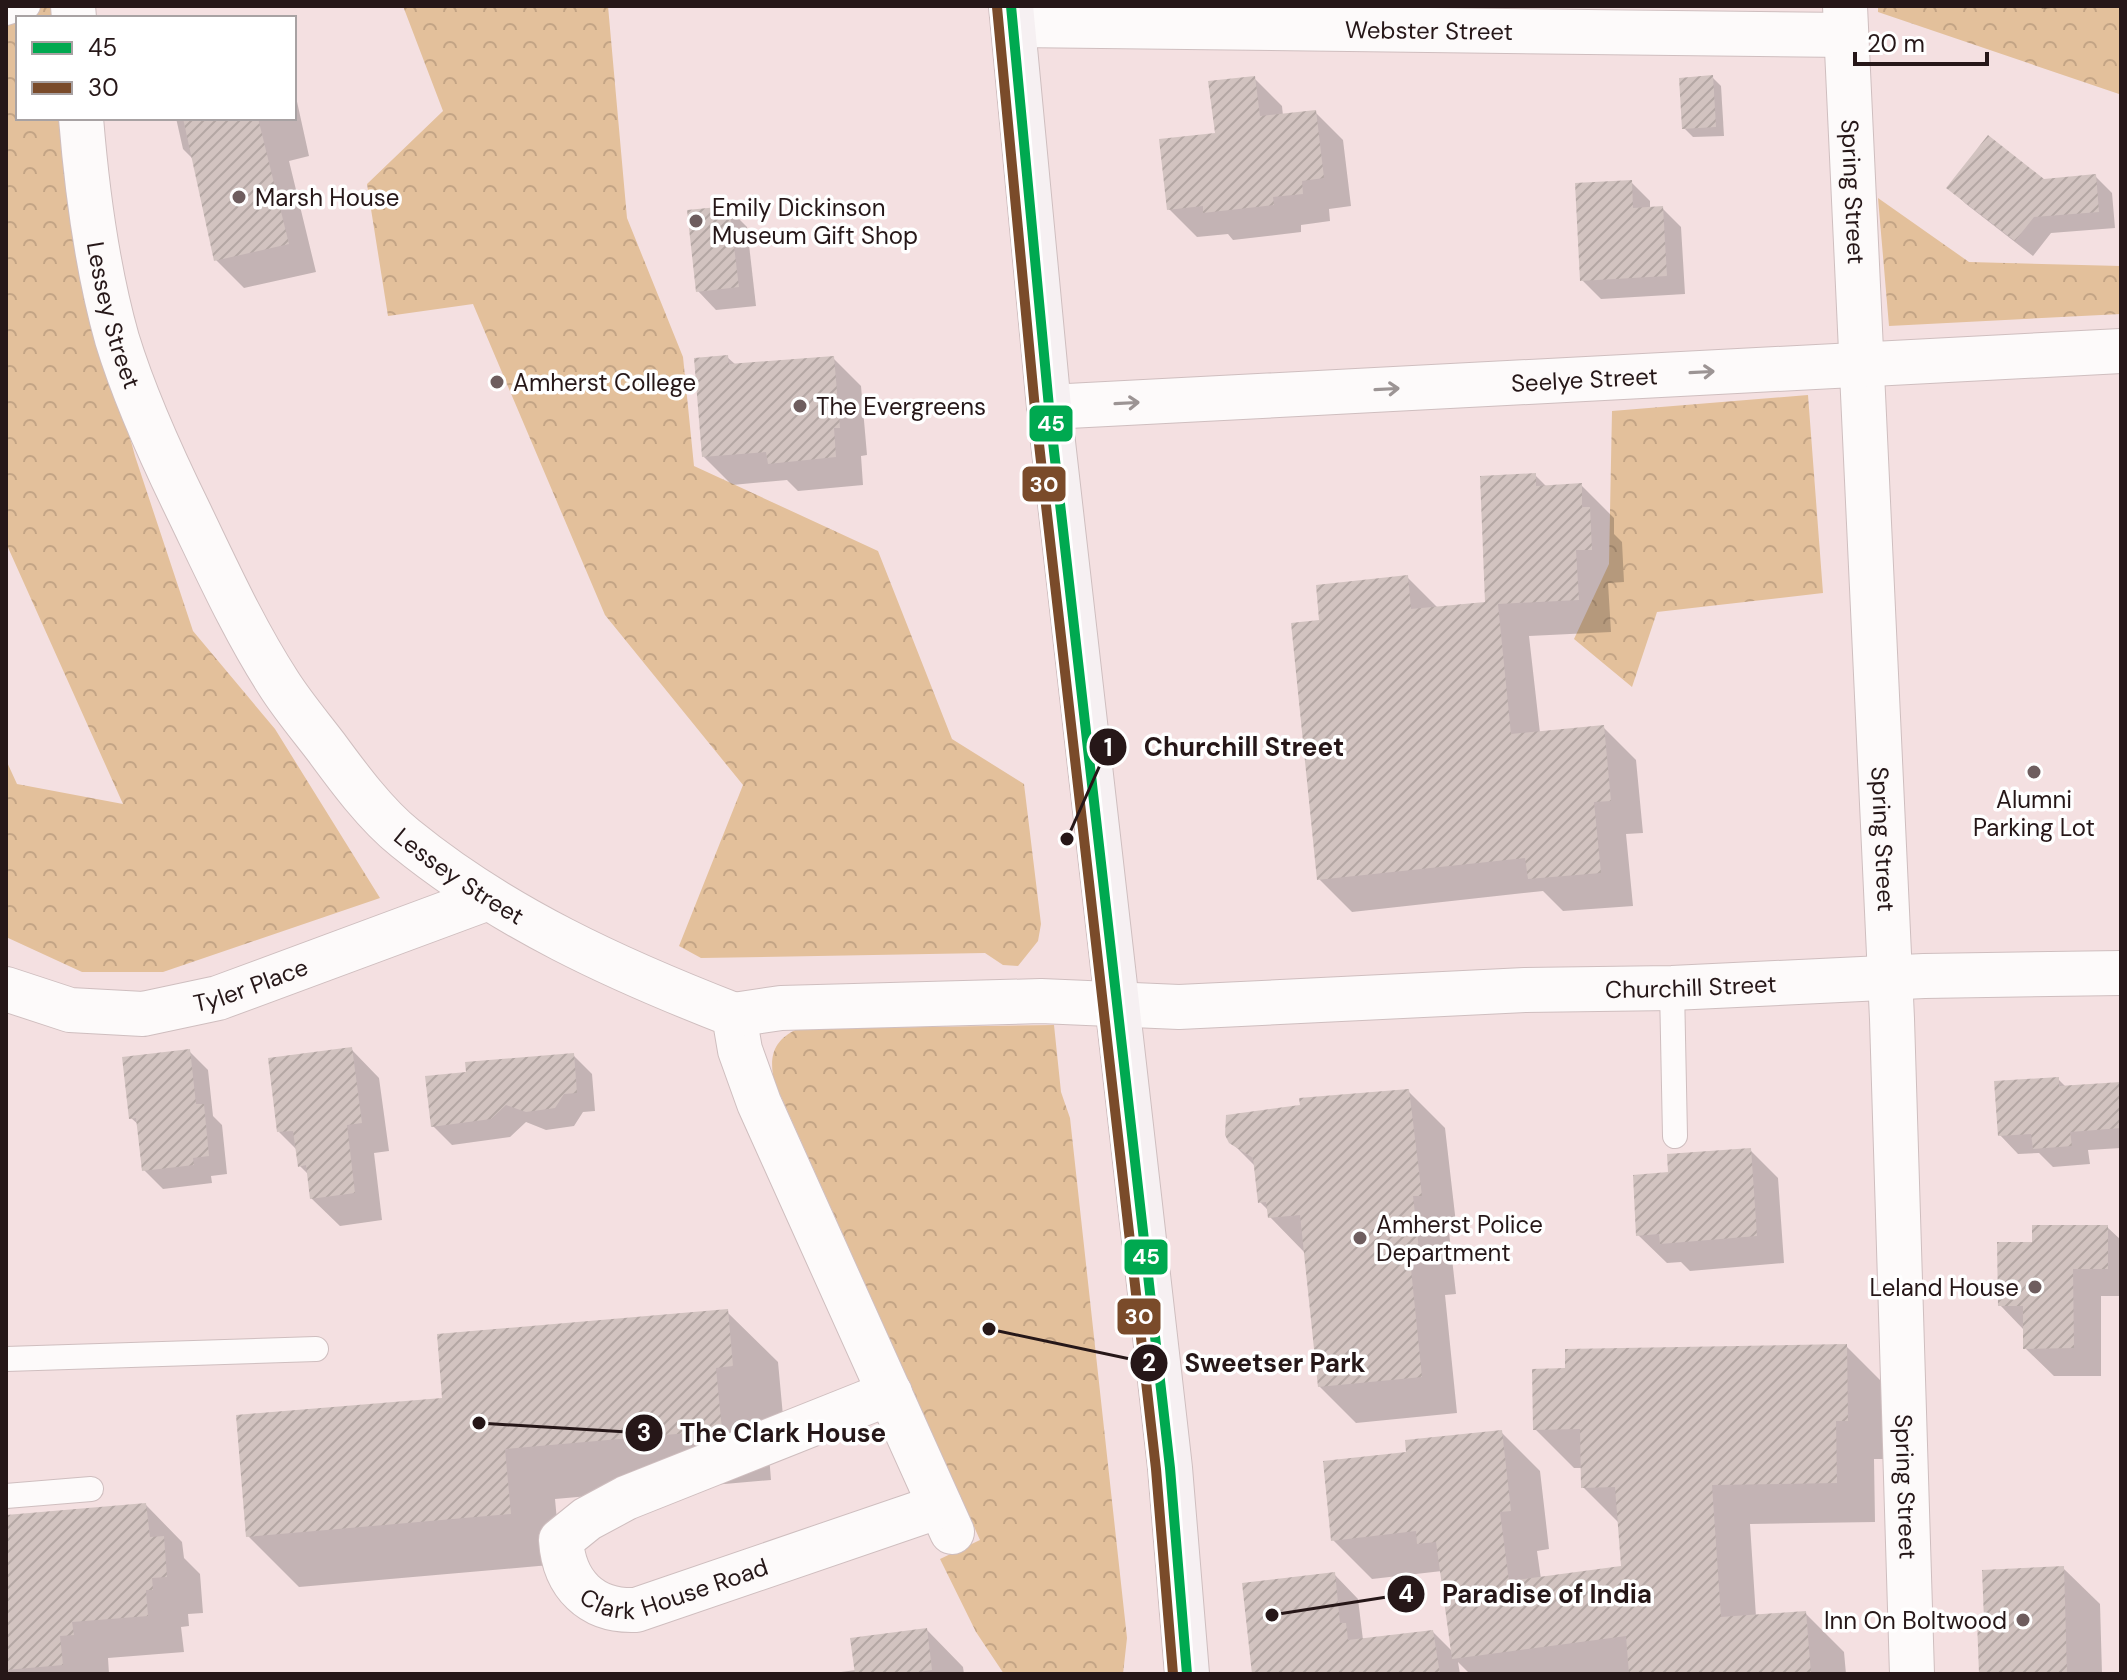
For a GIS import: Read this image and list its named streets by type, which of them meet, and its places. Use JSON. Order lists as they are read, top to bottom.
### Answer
{
  "streets": {
    "street": [
      "Webster Street",
      "Spring Street",
      "Lessey Street",
      "Seelye Street",
      "Tyler Place",
      "Churchill Street",
      "Clark House Road"
    ]
  },
  "crossings": [
    ["Webster Street", "Spring Street"],
    ["Spring Street", "Seelye Street"],
    ["Spring Street", "Churchill Street"],
    ["Lessey Street", "Tyler Place"],
    ["Lessey Street", "Churchill Street"]
  ],
  "one_way": ["Seelye Street"],
  "places": [
    "Marsh House",
    "Emily Dickinson Museum Gift Shop",
    "Amherst College",
    "The Evergreens",
    "Alumni Parking Lot",
    "Churchill Street",
    "Amherst Police Department",
    "Leland House",
    "Sweetser Park",
    "The Clark House",
    "Paradise of India",
    "Inn On Boltwood"
  ],
  "lines": ["transit line 45", "transit line 30"],
  "legend": ["45", "30"],
  "scale_bar": "20 m"
}
